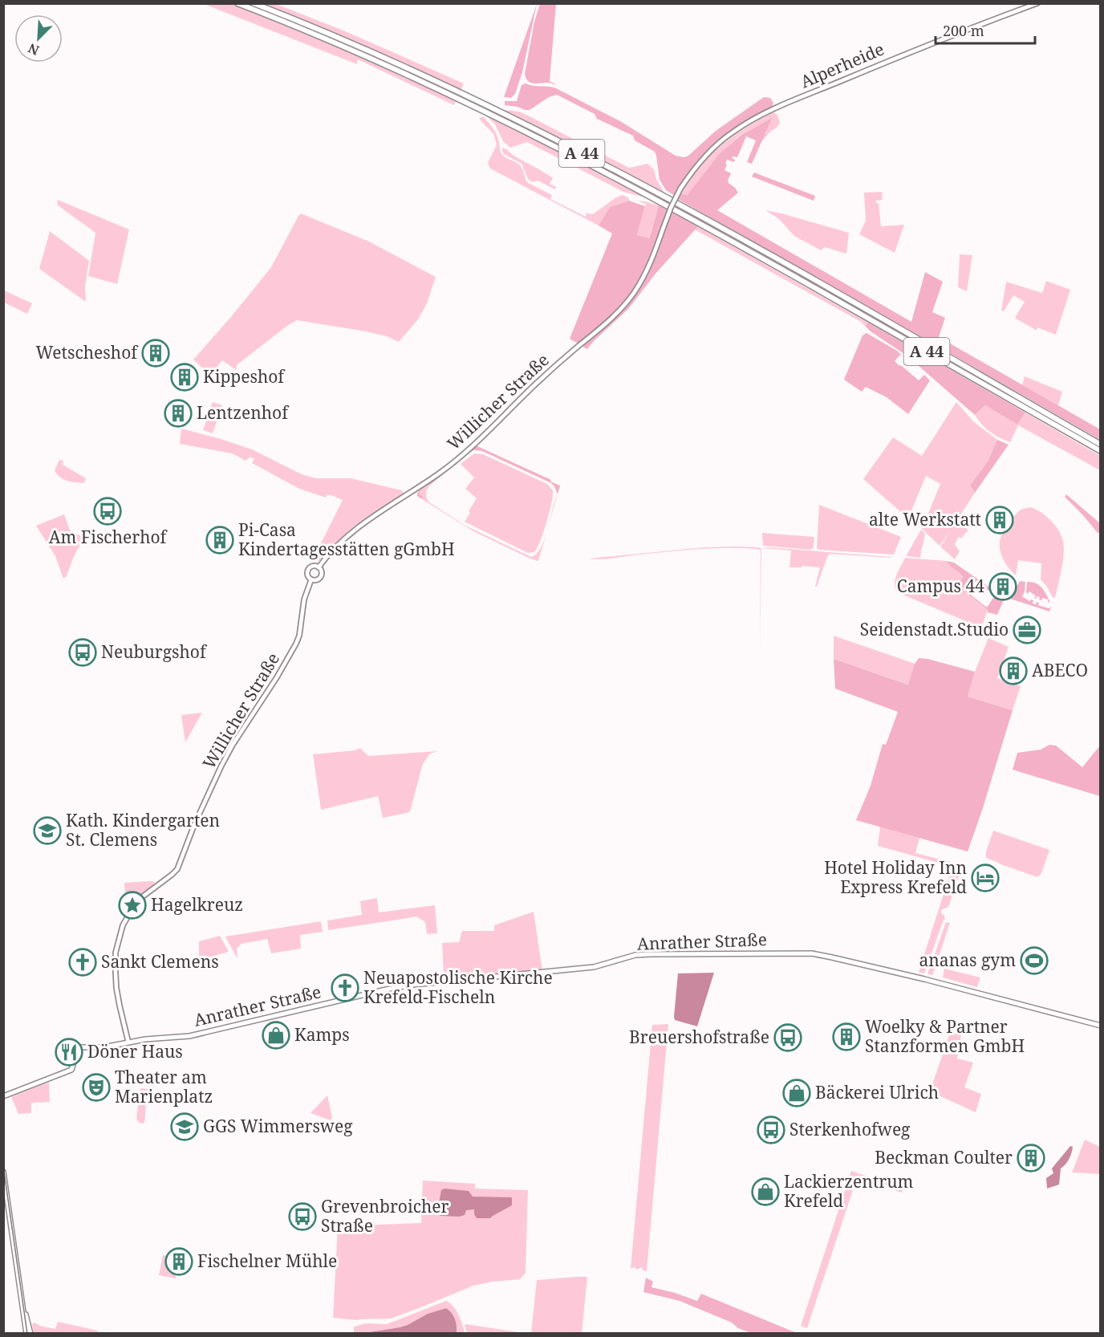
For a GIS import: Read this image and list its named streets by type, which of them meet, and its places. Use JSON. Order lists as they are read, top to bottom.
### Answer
{
  "streets": {
    "highway": ["A 44"],
    "main road": ["Anrather Straße"],
    "street": ["Alperheide", "Willicher Straße"]
  },
  "crossings": [
    ["Alperheide", "Willicher Straße"],
    ["Willicher Straße", "Anrather Straße"]
  ],
  "places": {
    "building": [
      "Wetscheshof",
      "Kippeshof",
      "Lentzenhof",
      "alte Werkstatt",
      "Pi-Casa Kindertagesstätten gGmbH",
      "Campus 44",
      "ABECO",
      "Woelky & Partner Stanzformen GmbH",
      "Beckman Coulter",
      "Fischelner Mühle"
    ],
    "bus stop": [
      "Am Fischerhof",
      "Neuburgshof",
      "Breuershofstraße",
      "Sterkenhofweg",
      "Grevenbroicher Straße"
    ],
    "office": ["Seidenstadt.Studio"],
    "school or university": ["Kath. Kindergarten St. Clemens", "GGS Wimmersweg"],
    "hotel": ["Hotel Holiday Inn Express Krefeld"],
    "place": ["Hagelkreuz"],
    "sports": ["ananas gym"],
    "church": ["Sankt Clemens", "Neuapostolische Kirche Krefeld-Fischeln"],
    "shop": ["Kamps", "Bäckerei Ulrich", "Lackierzentrum Krefeld"],
    "restaurant": ["Döner Haus"],
    "theatre": ["Theater am Marienplatz"]
  },
  "scale_bar": "200 m",
  "north": "bottom left"
}
